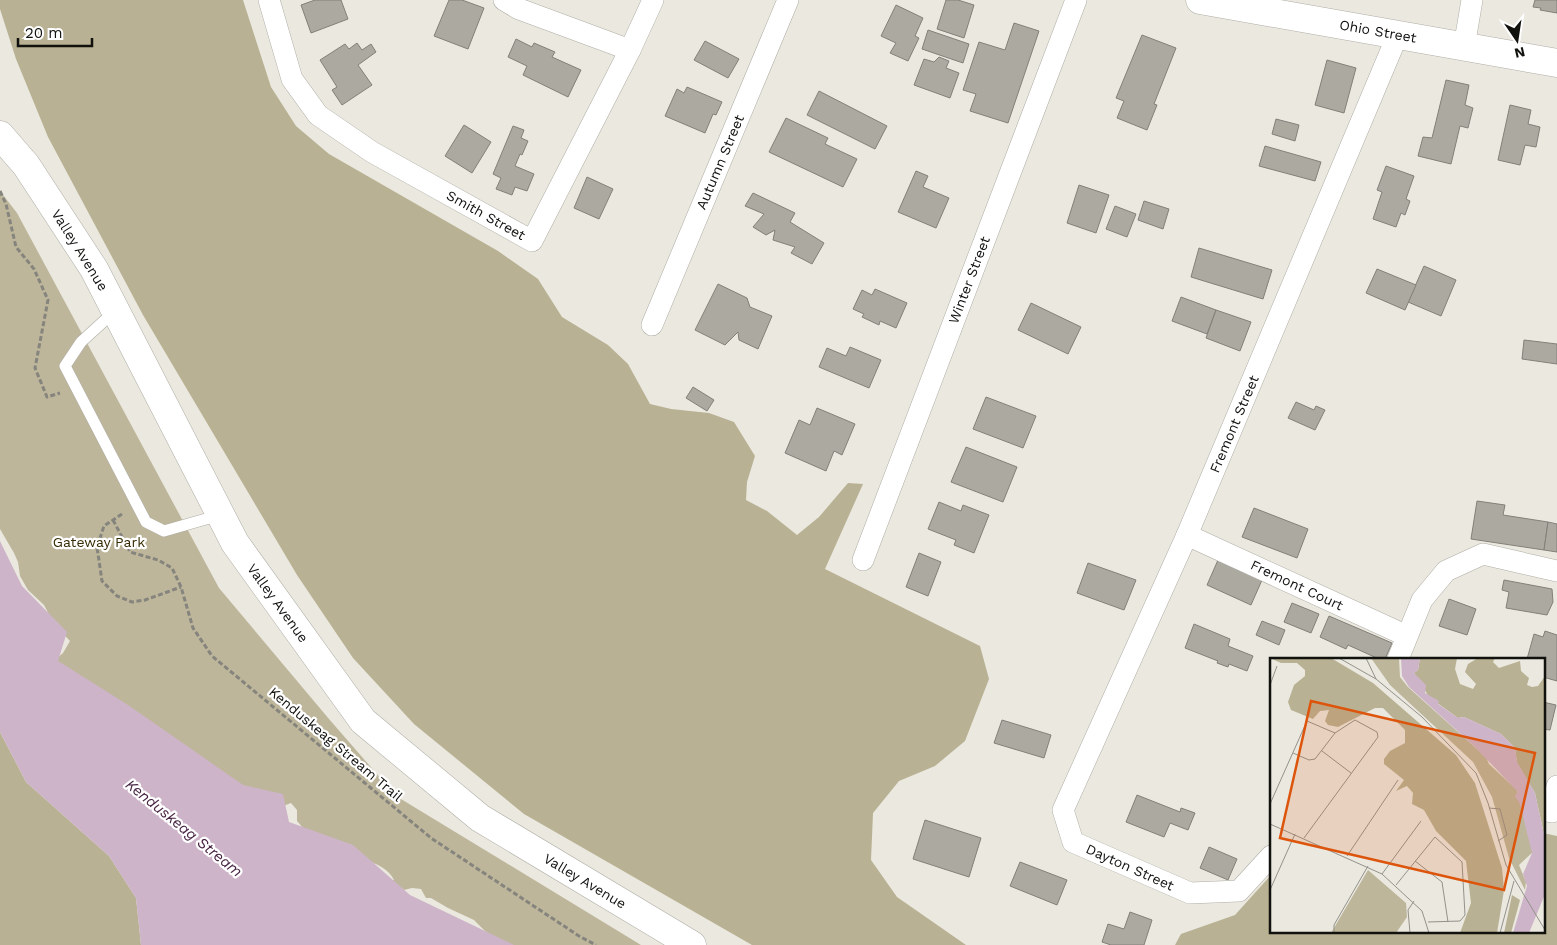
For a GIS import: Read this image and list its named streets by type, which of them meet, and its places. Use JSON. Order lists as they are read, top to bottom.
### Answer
{
  "streets": {
    "street": [
      "Ohio Street",
      "Autumn Street",
      "Smith Street",
      "Valley Avenue",
      "Winter Street",
      "Fremont Street",
      "Fremont Court",
      "Dayton Street"
    ],
    "path": ["Kenduskeag Stream Trail"]
  },
  "crossings": [
    ["Ohio Street", "Fremont Street"],
    ["Fremont Street", "Fremont Court"],
    ["Fremont Street", "Dayton Street"]
  ],
  "water": ["Kenduskeag Stream"],
  "parks": ["Gateway Park"],
  "scale_bar": "20 m",
  "north": "bottom"
}
